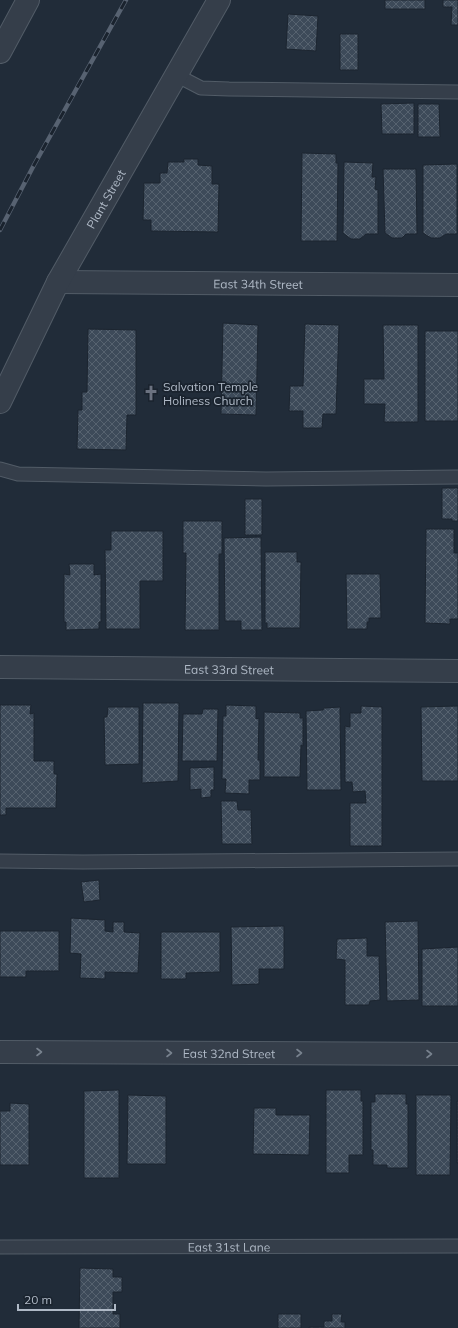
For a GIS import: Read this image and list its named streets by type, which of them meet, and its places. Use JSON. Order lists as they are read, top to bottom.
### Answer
{
  "streets": {
    "street": [
      "Plant Street",
      "East 34th Street",
      "East 33rd Street",
      "East 32nd Street"
    ],
    "lane": ["East 31st Lane"]
  },
  "crossings": [
    ["Plant Street", "East 34th Street"]
  ],
  "one_way": ["East 32nd Street"],
  "places": {
    "church": ["Salvation Temple Holiness Church"]
  },
  "scale_bar": "20 m"
}
